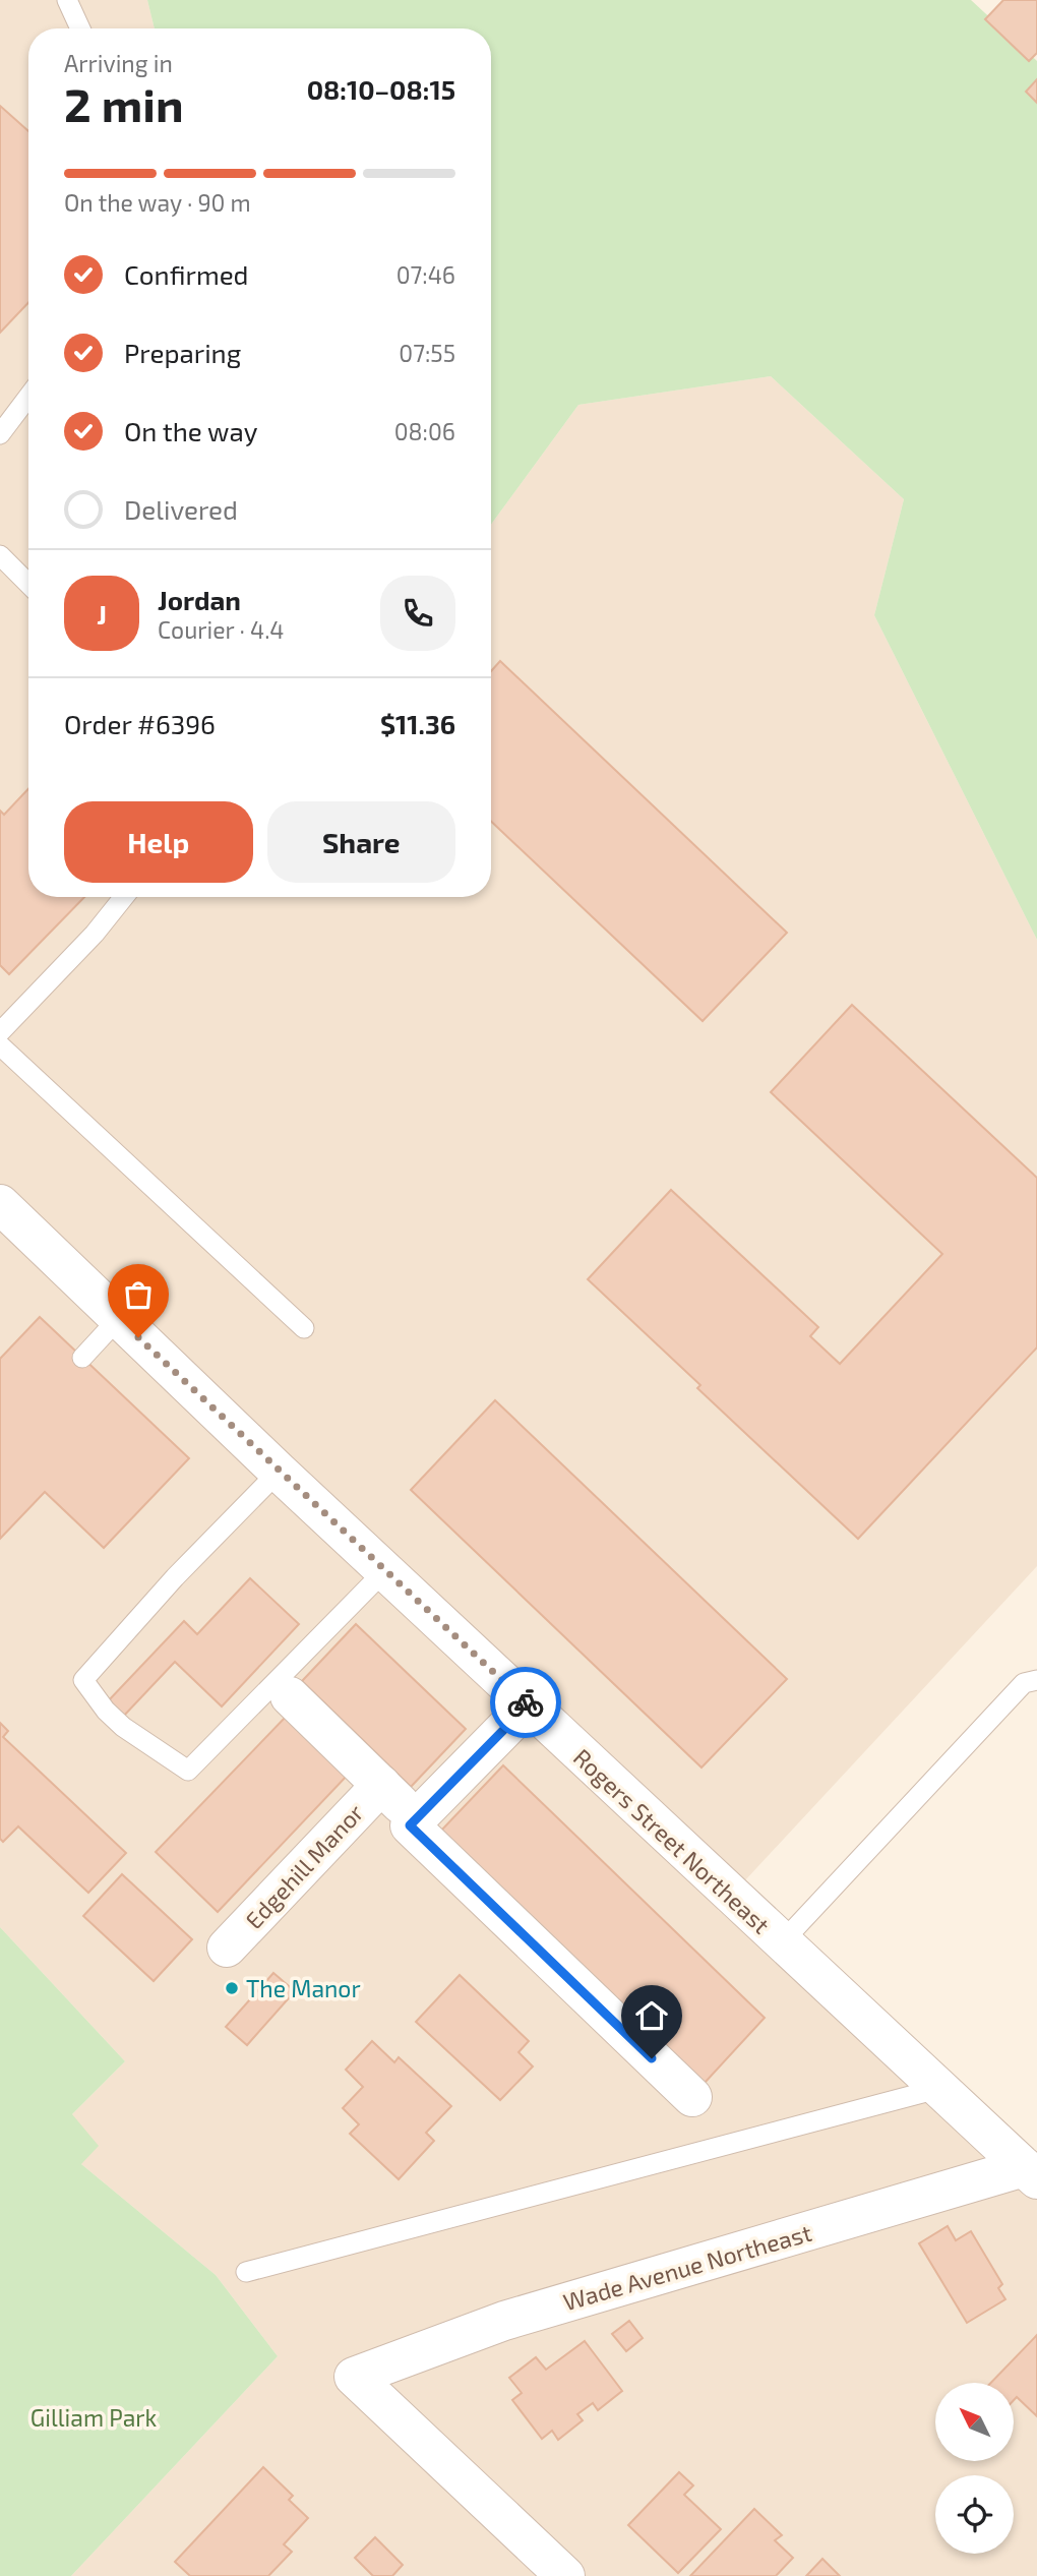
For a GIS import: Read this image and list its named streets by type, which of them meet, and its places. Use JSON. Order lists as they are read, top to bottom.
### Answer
{
  "streets": {
    "street": ["Rogers Street Northeast", "Edgehill Manor", "Wade Avenue Northeast"]
  },
  "crossings": [
    ["Rogers Street Northeast", "Wade Avenue Northeast"]
  ],
  "parks": ["Gilliam Park"],
  "places": ["The Manor"],
  "north": "top left",
  "page": {
    "heading": ["2 min", "Arriving in", "08:10–08:15"],
    "panel": [
      "Jordan",
      "Courier · 4.4",
      "Order #6396",
      "$11.36"
    ],
    "bar": "On the way · 90 m",
    "list": [
      ["Confirmed", "07:46"],
      ["Preparing", "07:55"],
      ["On the way", "08:06"],
      "Delivered"
    ],
    "round": "J",
    "buttons": ["Help", "Share"]
  }
}
